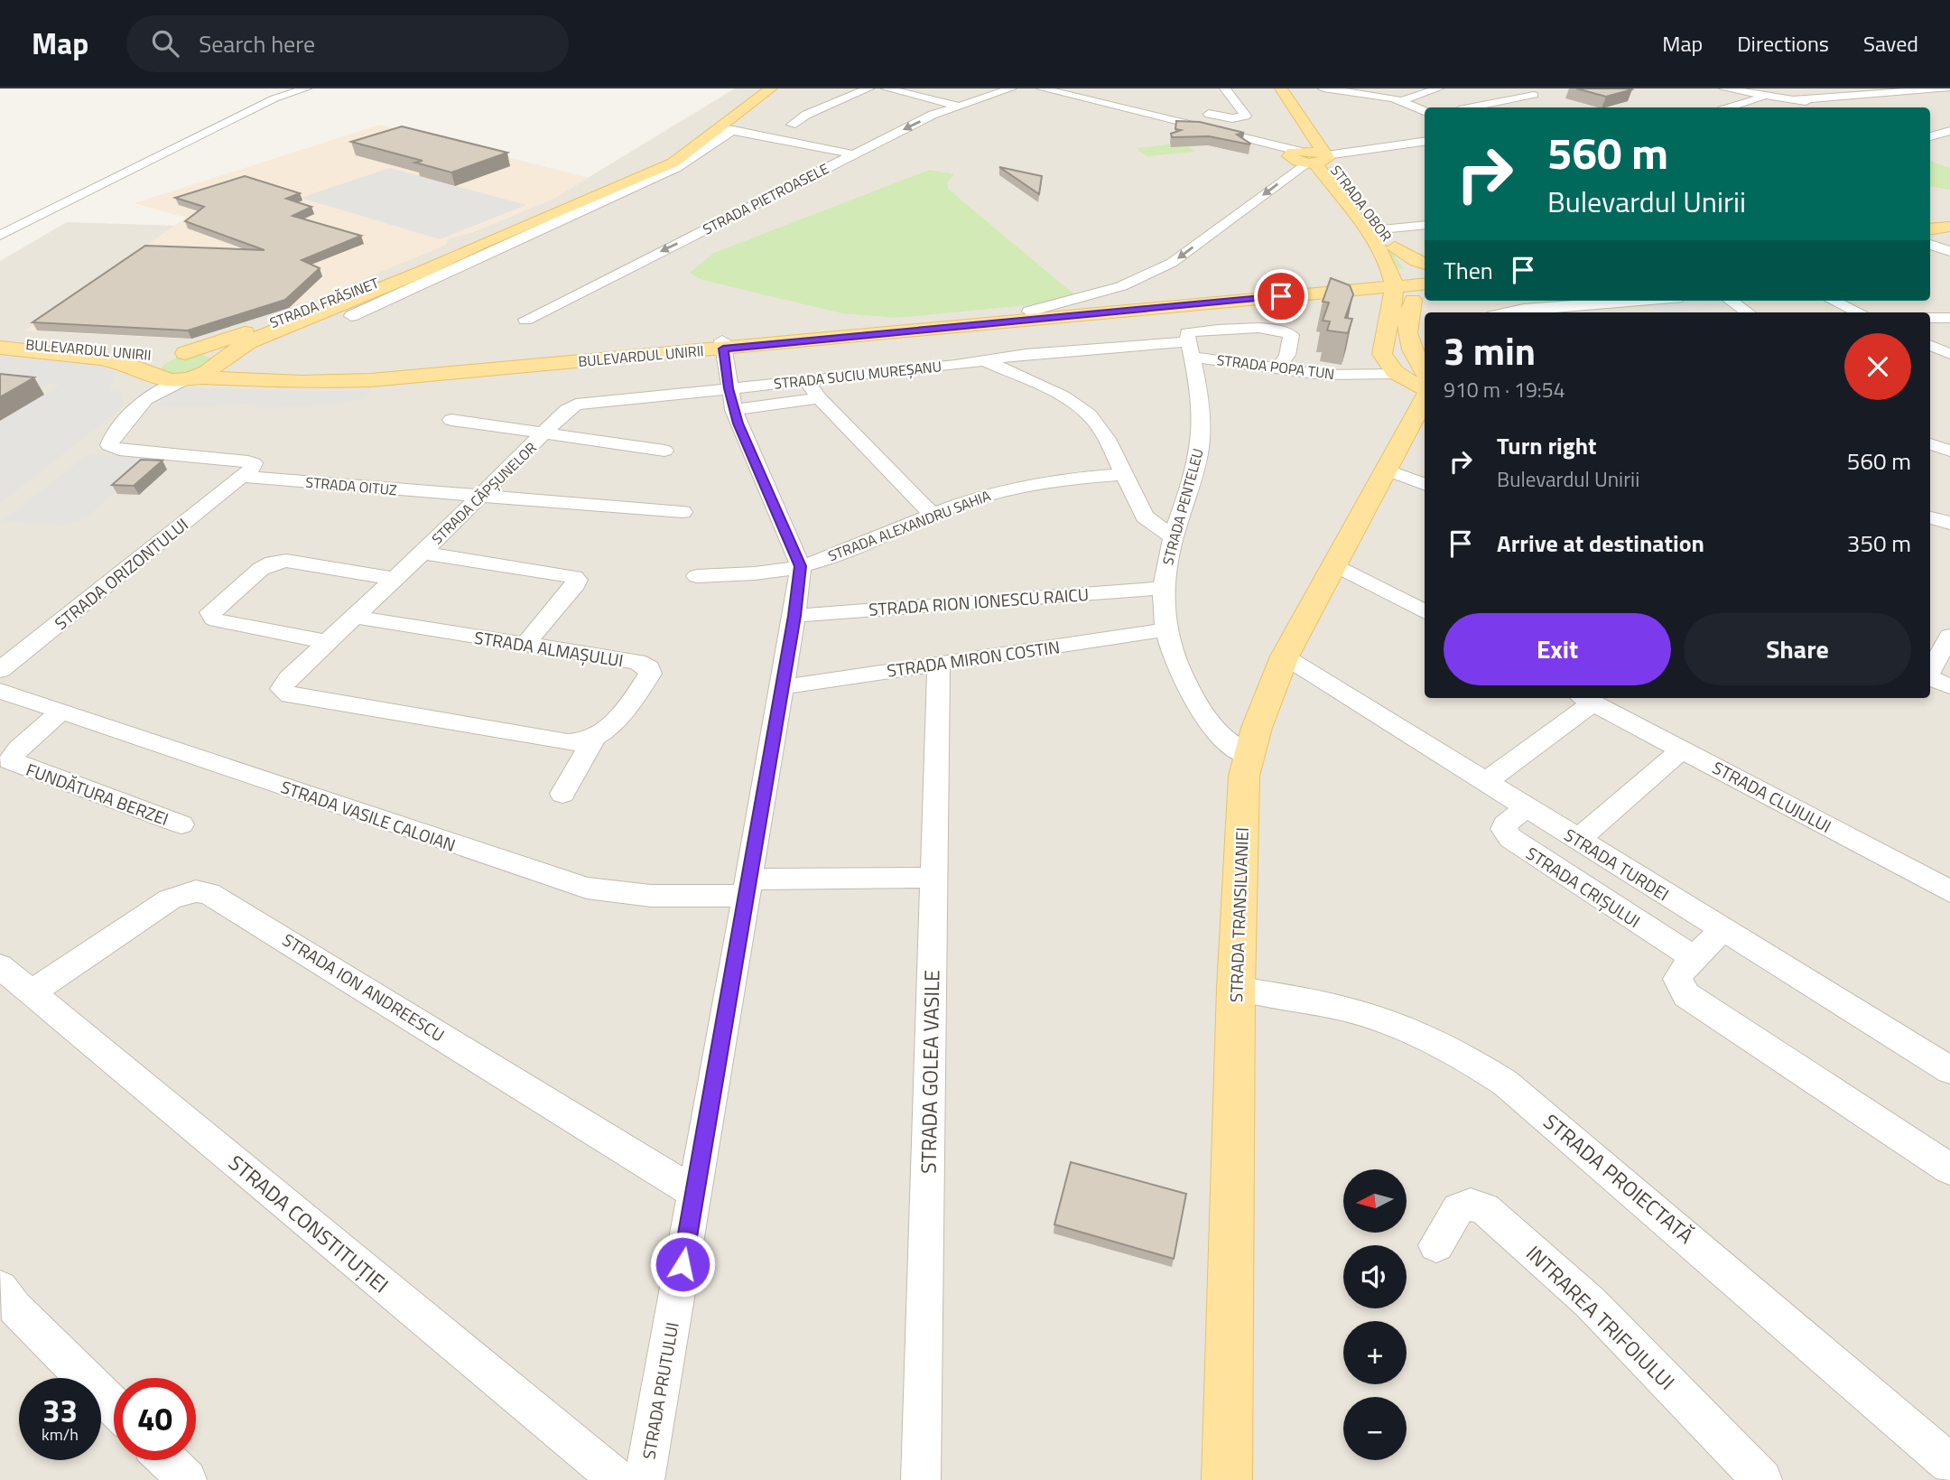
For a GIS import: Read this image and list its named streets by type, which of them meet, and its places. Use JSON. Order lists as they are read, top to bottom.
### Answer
{
  "streets": {
    "main road": [
      "STRADA OBOR",
      "STRADA FRĂSINET",
      "BULEVARDUL UNIRII",
      "STRADA TRANSILVANIEI"
    ],
    "street": [
      "STRADA PIETROASELE",
      "STRADA POPA TUN",
      "STRADA SUCIU MUREȘANU",
      "STRADA OITUZ",
      "STRADA CĂPȘUNELOR",
      "STRADA PENTELEU",
      "STRADA ALEXANDRU SAHIA",
      "STRADA ORIZONTULUI",
      "STRADA RION IONESCU RAICU",
      "STRADA ALMAȘULUI",
      "STRADA MIRON COSTIN",
      "FUNDĂTURA BERZEI",
      "STRADA CLUJULUI",
      "STRADA VASILE CALOIAN",
      "STRADA TURDEI",
      "STRADA CRIȘULUI",
      "STRADA ION ANDREESCU",
      "STRADA GOLEA VASILE",
      "STRADA PROIECTATĂ",
      "STRADA CONSTITUȚIEI",
      "INTRAREA TRIFOIULUI",
      "STRADA PRUTULUI"
    ]
  },
  "crossings": [
    ["STRADA FRĂSINET", "BULEVARDUL UNIRII"],
    ["STRADA POPA TUN", "STRADA SUCIU MUREȘANU"],
    ["STRADA POPA TUN", "STRADA PENTELEU"],
    ["STRADA SUCIU MUREȘANU", "STRADA CĂPȘUNELOR"],
    ["STRADA SUCIU MUREȘANU", "STRADA PENTELEU"],
    ["STRADA OITUZ", "STRADA CĂPȘUNELOR"],
    ["STRADA OITUZ", "STRADA ORIZONTULUI"],
    ["STRADA CĂPȘUNELOR", "STRADA ALMAȘULUI"],
    ["STRADA PENTELEU", "STRADA RION IONESCU RAICU"],
    ["STRADA PENTELEU", "STRADA MIRON COSTIN"],
    ["STRADA PENTELEU", "STRADA TRANSILVANIEI"],
    ["STRADA ALEXANDRU SAHIA", "STRADA PRUTULUI"],
    ["STRADA RION IONESCU RAICU", "STRADA PRUTULUI"],
    ["STRADA MIRON COSTIN", "STRADA GOLEA VASILE"],
    ["STRADA MIRON COSTIN", "STRADA PRUTULUI"],
    ["FUNDĂTURA BERZEI", "STRADA VASILE CALOIAN"],
    ["STRADA CLUJULUI", "STRADA TURDEI"],
    ["STRADA VASILE CALOIAN", "STRADA GOLEA VASILE"],
    ["STRADA VASILE CALOIAN", "STRADA PRUTULUI"],
    ["STRADA TURDEI", "STRADA CRIȘULUI"],
    ["STRADA TURDEI", "STRADA TRANSILVANIEI"],
    ["STRADA TRANSILVANIEI", "STRADA PROIECTATĂ"],
    ["STRADA ION ANDREESCU", "STRADA CONSTITUȚIEI"],
    ["STRADA ION ANDREESCU", "STRADA PRUTULUI"]
  ],
  "north": "left",
  "page": {
    "header": "Map",
    "search": "Search here",
    "nav": ["Map", "Directions", "Saved"],
    "turn": ["560 m", "Bulevardul Unirii"],
    "then": "Then",
    "heading": ["3 min", "910 m · 19:54"],
    "list": [
      {
        "name": "Turn right",
        "note": "Bulevardul Unirii",
        "value": "560 m"
      },
      {
        "name": "Arrive at destination",
        "value": "350 m"
      }
    ],
    "buttons": ["Exit", "Share"],
    "map_buttons": ["+", "−"],
    "speed": "33 km/h",
    "limit": "40"
  }
}
